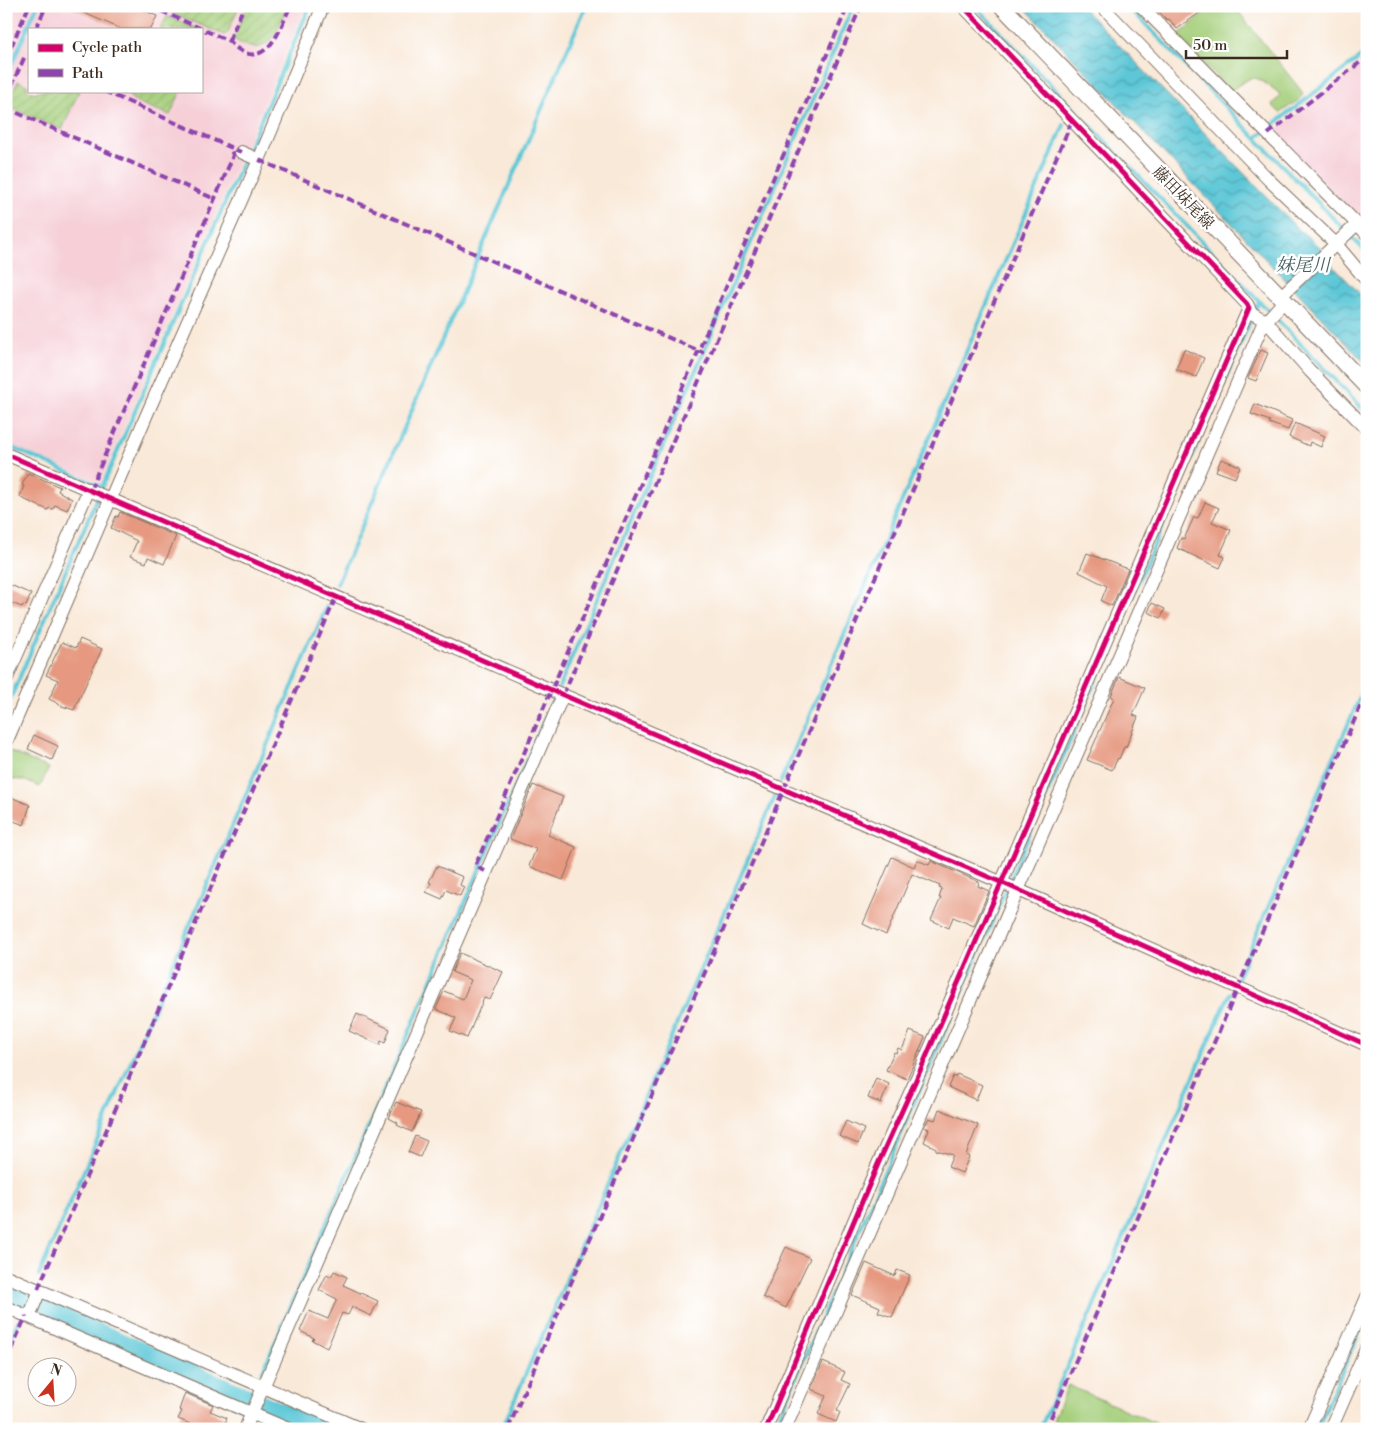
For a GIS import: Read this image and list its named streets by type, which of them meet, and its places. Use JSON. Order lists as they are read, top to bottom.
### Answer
{
  "streets": {
    "main road": ["藤田妹尾線"]
  },
  "water": ["妹尾川"],
  "legend": ["Cycle path", "Path"],
  "scale_bar": "50 m",
  "north": "top"
}
